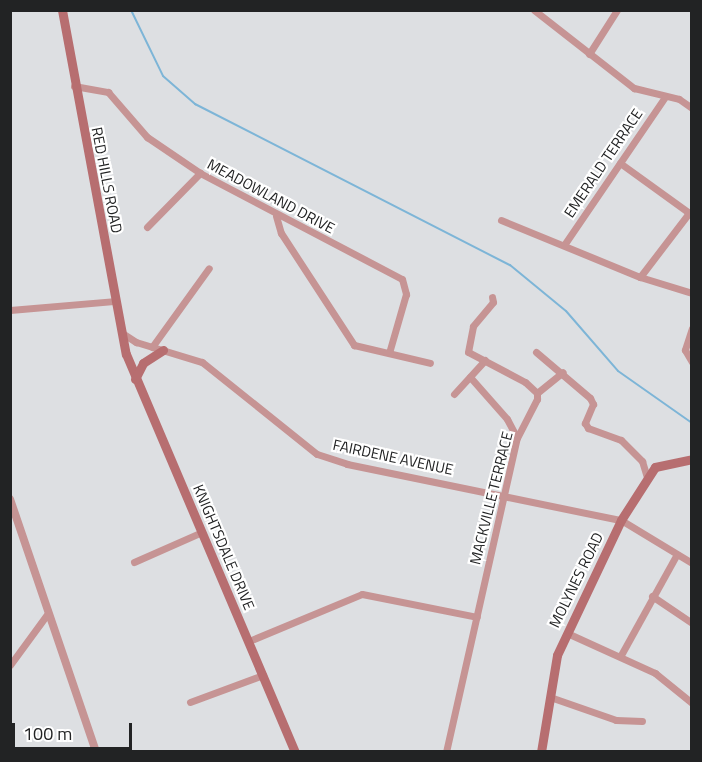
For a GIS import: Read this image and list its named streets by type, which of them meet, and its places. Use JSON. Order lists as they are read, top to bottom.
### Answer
{
  "streets": {
    "main road": ["RED HILLS ROAD", "KNIGHTSDALE DRIVE", "MOLYNES ROAD"],
    "street": [
      "EMERALD TERRACE",
      "MEADOWLAND DRIVE",
      "FAIRDENE AVENUE",
      "MACKVILLE TERRACE"
    ]
  },
  "crossings": [
    ["RED HILLS ROAD", "MEADOWLAND DRIVE"],
    ["RED HILLS ROAD", "FAIRDENE AVENUE"],
    ["RED HILLS ROAD", "KNIGHTSDALE DRIVE"],
    ["FAIRDENE AVENUE", "MACKVILLE TERRACE"],
    ["FAIRDENE AVENUE", "MOLYNES ROAD"]
  ],
  "scale_bar": "100 m"
}
